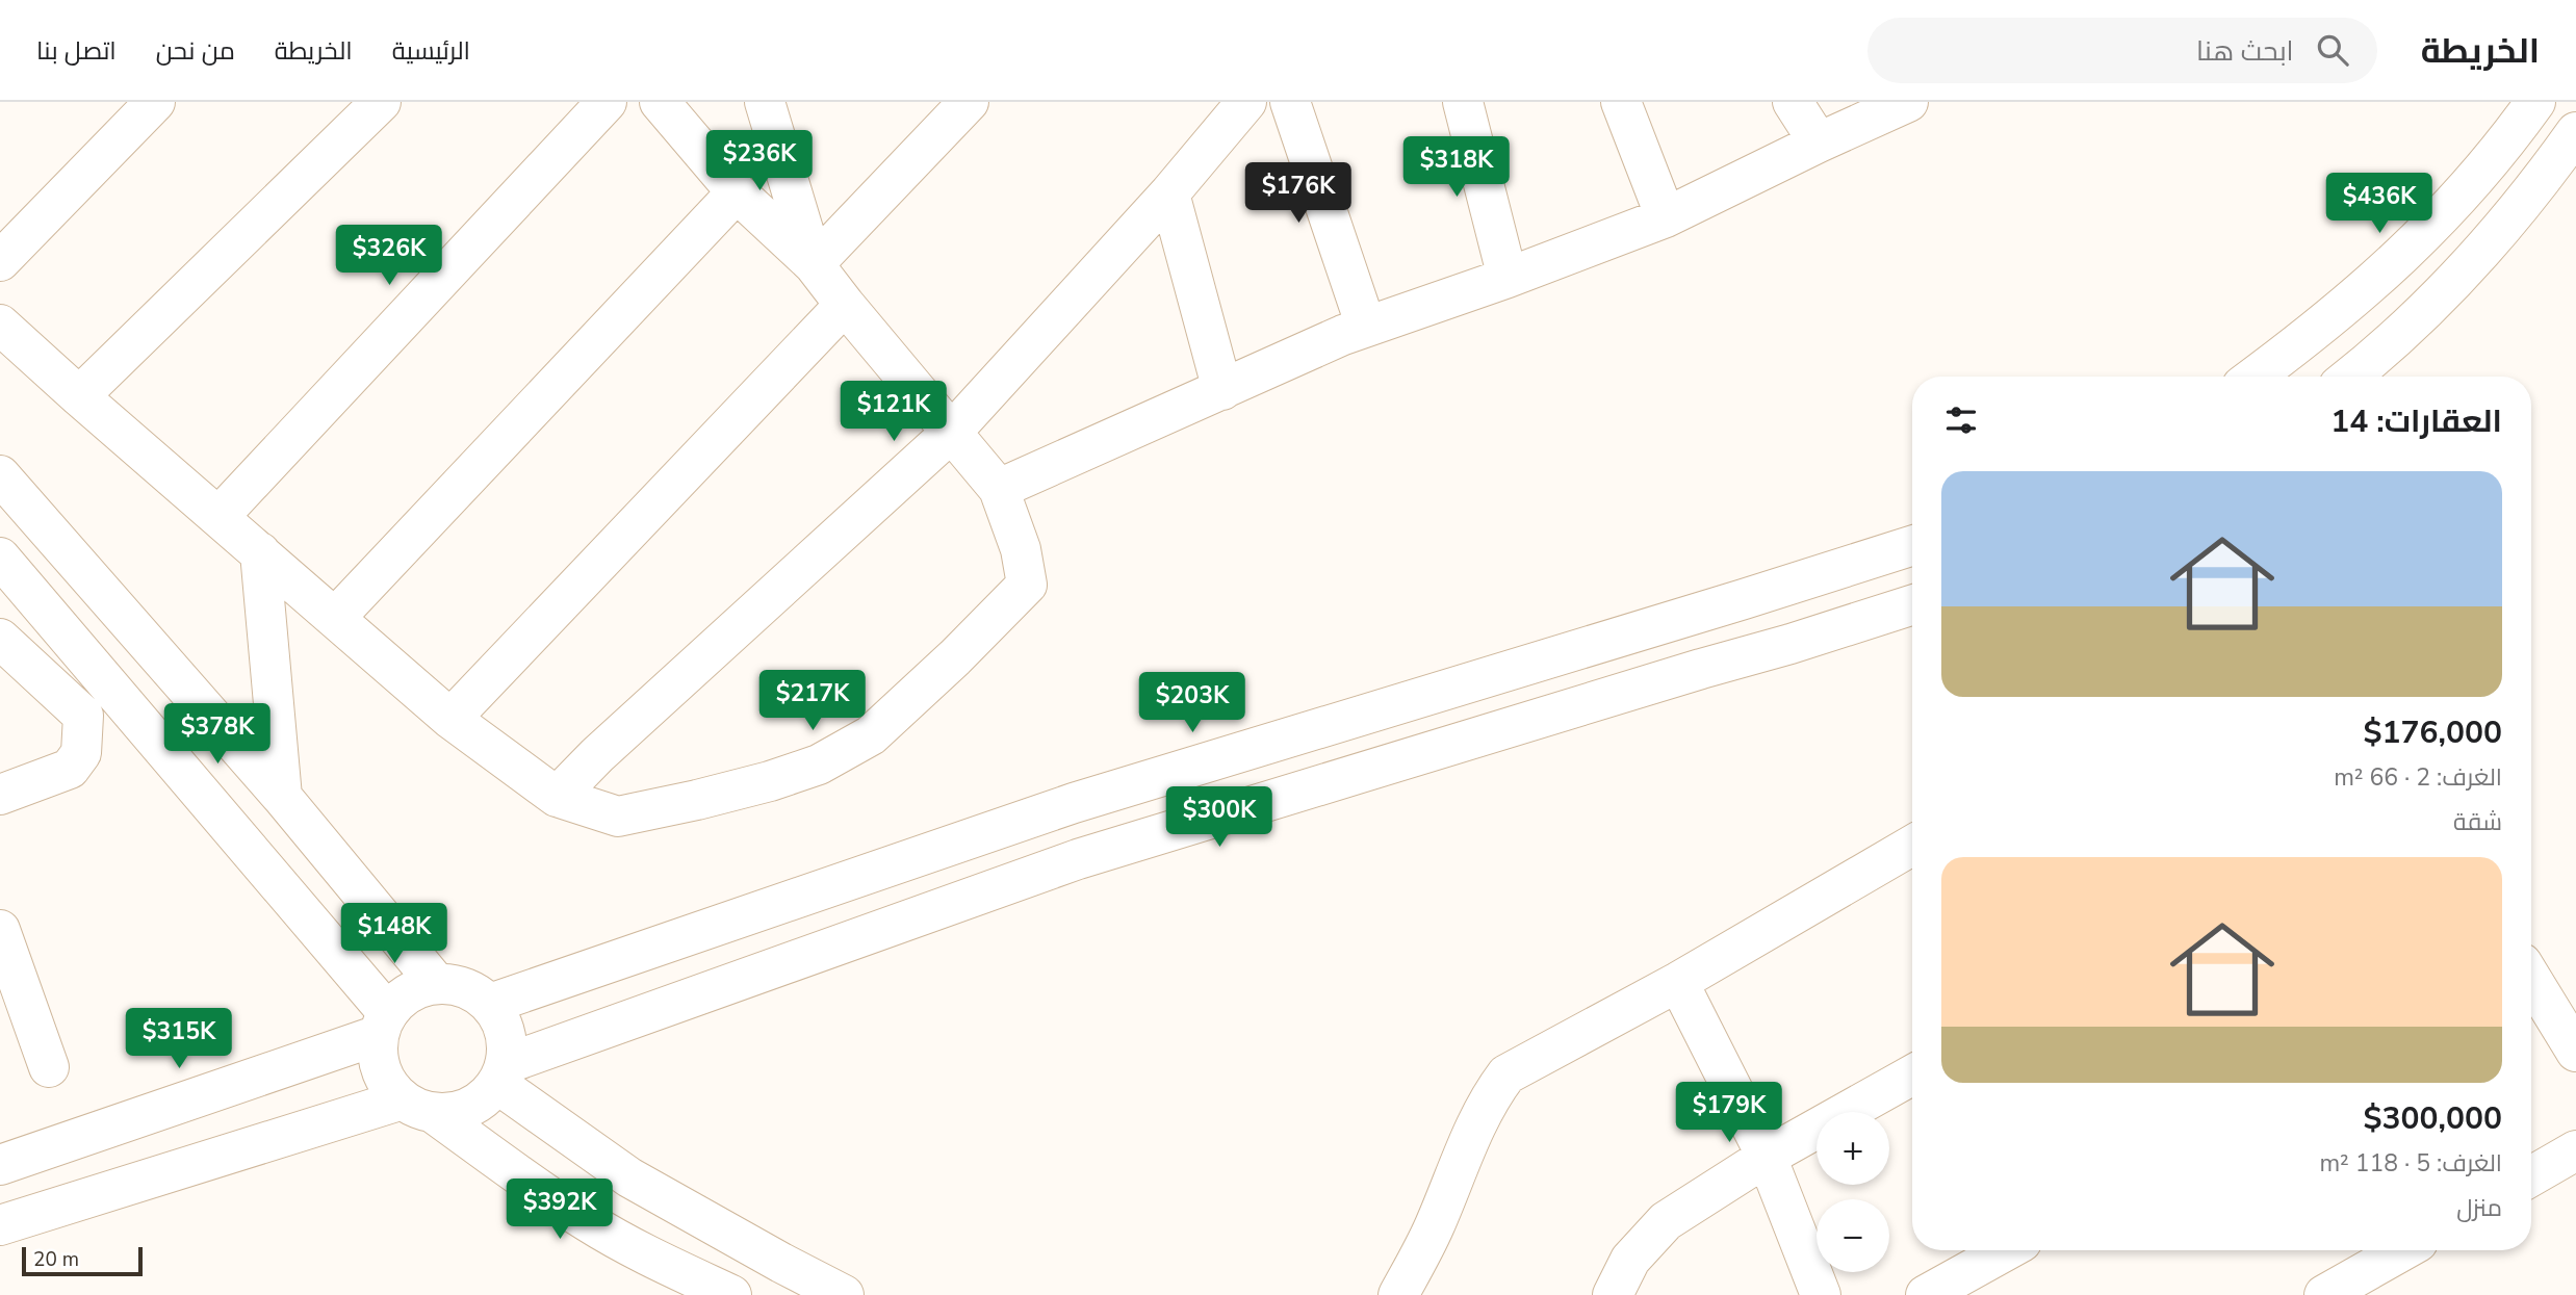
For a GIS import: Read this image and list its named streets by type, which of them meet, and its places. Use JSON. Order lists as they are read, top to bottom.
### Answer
{
  "scale_bar": "20 m",
  "page": {
    "header": "الخريطة",
    "search": "ابحث هنا",
    "nav": [
      "الرئيسية",
      "الخريطة",
      "من نحن",
      "اتصل بنا"
    ],
    "price": [
      "$236K",
      "$318K",
      "$176K",
      "$436K",
      "$326K",
      "$121K",
      "$217K",
      "$203K",
      "$378K",
      "$300K",
      "$148K",
      "$315K",
      "$179K",
      "$392K"
    ],
    "heading": "العقارات: 14",
    "list": [
      {
        "name": "$176,000",
        "note": "الغرف: 2 · 66 m² · شقة"
      },
      {
        "name": "$300,000",
        "note": "الغرف: 5 · 118 m² · منزل"
      }
    ],
    "map_buttons": ["+", "−"],
    "scale": "20 m"
  }
}
